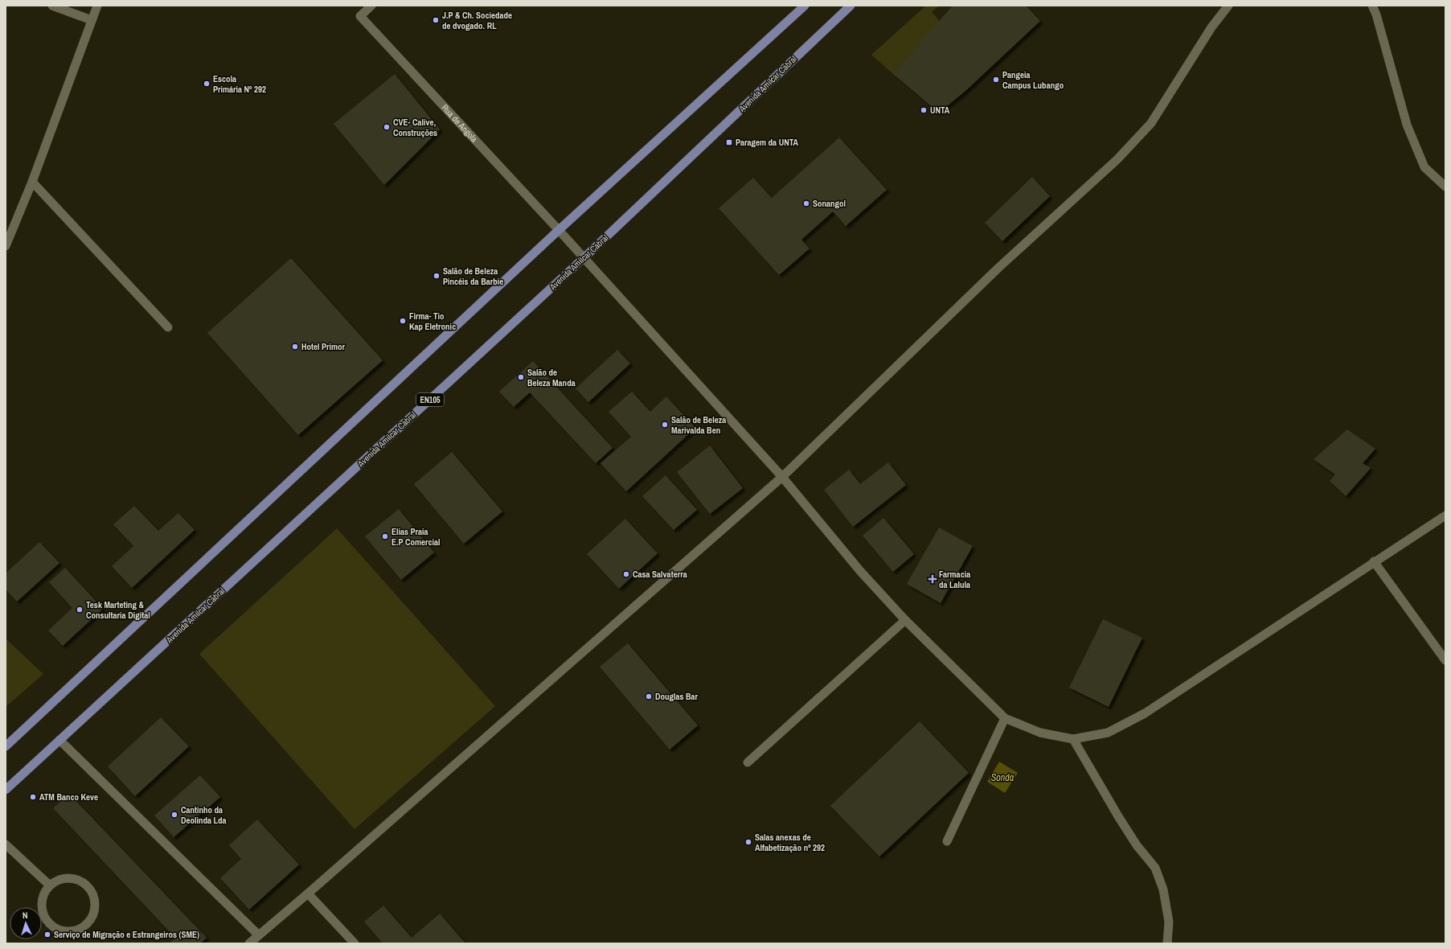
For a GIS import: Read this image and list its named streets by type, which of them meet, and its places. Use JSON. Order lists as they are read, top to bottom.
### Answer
{
  "streets": {
    "main road": ["Avenida Amílcar Cabral", "EN105"],
    "street": ["Rua de Angola"]
  },
  "crossings": [
    ["Avenida Amílcar Cabral", "Rua de Angola"]
  ],
  "water": ["Sonda"],
  "places": {
    "other": [
      "J.P & Ch. Sociedade de dvogado. RL",
      "Pangeia Campus Lubango",
      "Escola Primária Nº 292",
      "UNTA",
      "CVE- Calive, Construções",
      "Sonangol",
      "Salão de Beleza Pincéis da Barbie",
      "Firma- Tio Kap Eletronic",
      "Hotel Primor",
      "Salão de Beleza Manda",
      "Salão de Beleza Marivalda Ben",
      "Elias Praia E.P Comercial",
      "Casa Salvaterra",
      "Tesk Marteting & Consultaria Digital",
      "Douglas Bar",
      "ATM Banco Keve",
      "Cantinho da Deolinda Lda",
      "Salas anexas de Alfabetização nº 292",
      "Serviço de Migração e Estrangeiros (SME)"
    ],
    "transit": ["Paragem da UNTA"],
    "health": ["Farmacia da Lalula"]
  },
  "north": "top"
}
